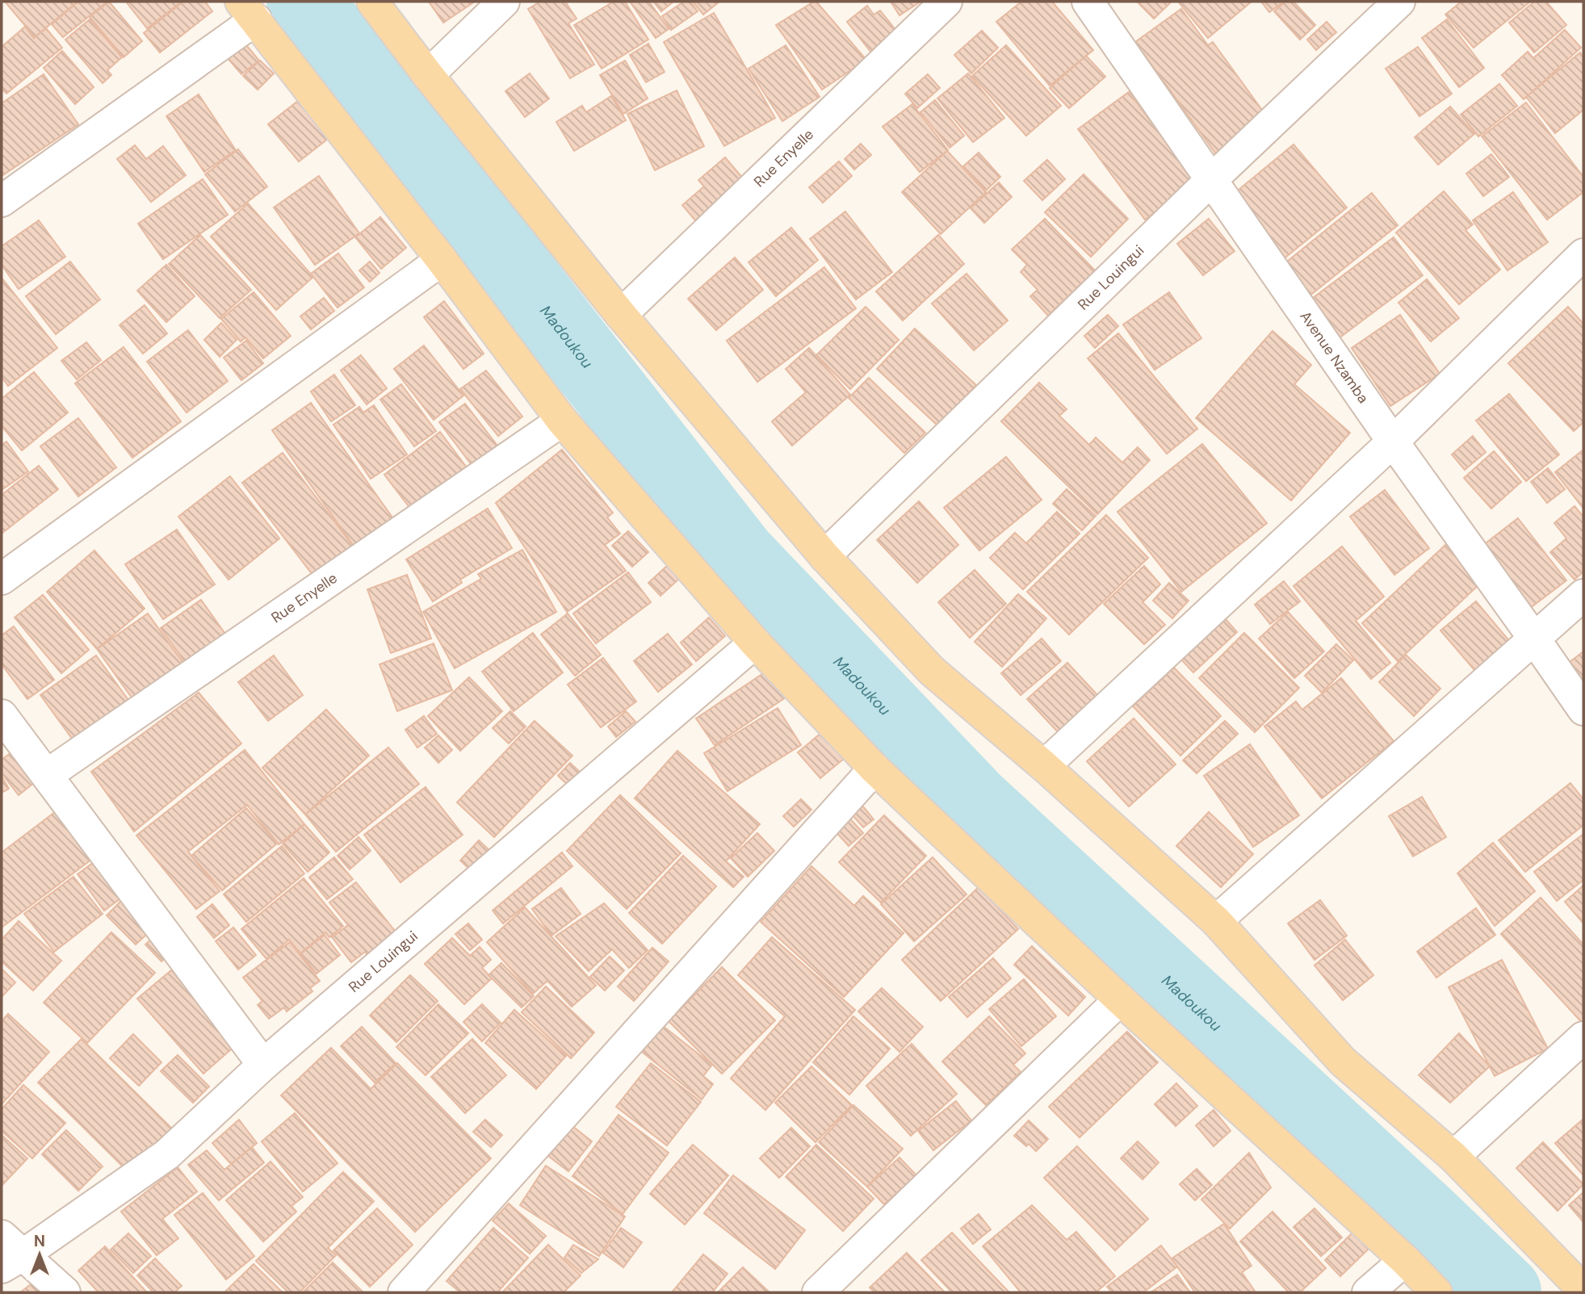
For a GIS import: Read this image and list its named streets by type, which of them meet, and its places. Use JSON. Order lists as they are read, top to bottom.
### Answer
{
  "streets": {
    "street": ["Rue Enyelle", "Rue Louingui", "Avenue Nzamba"]
  },
  "crossings": [
    ["Rue Louingui", "Avenue Nzamba"]
  ],
  "water": ["Madoukou"],
  "north": "top"
}
